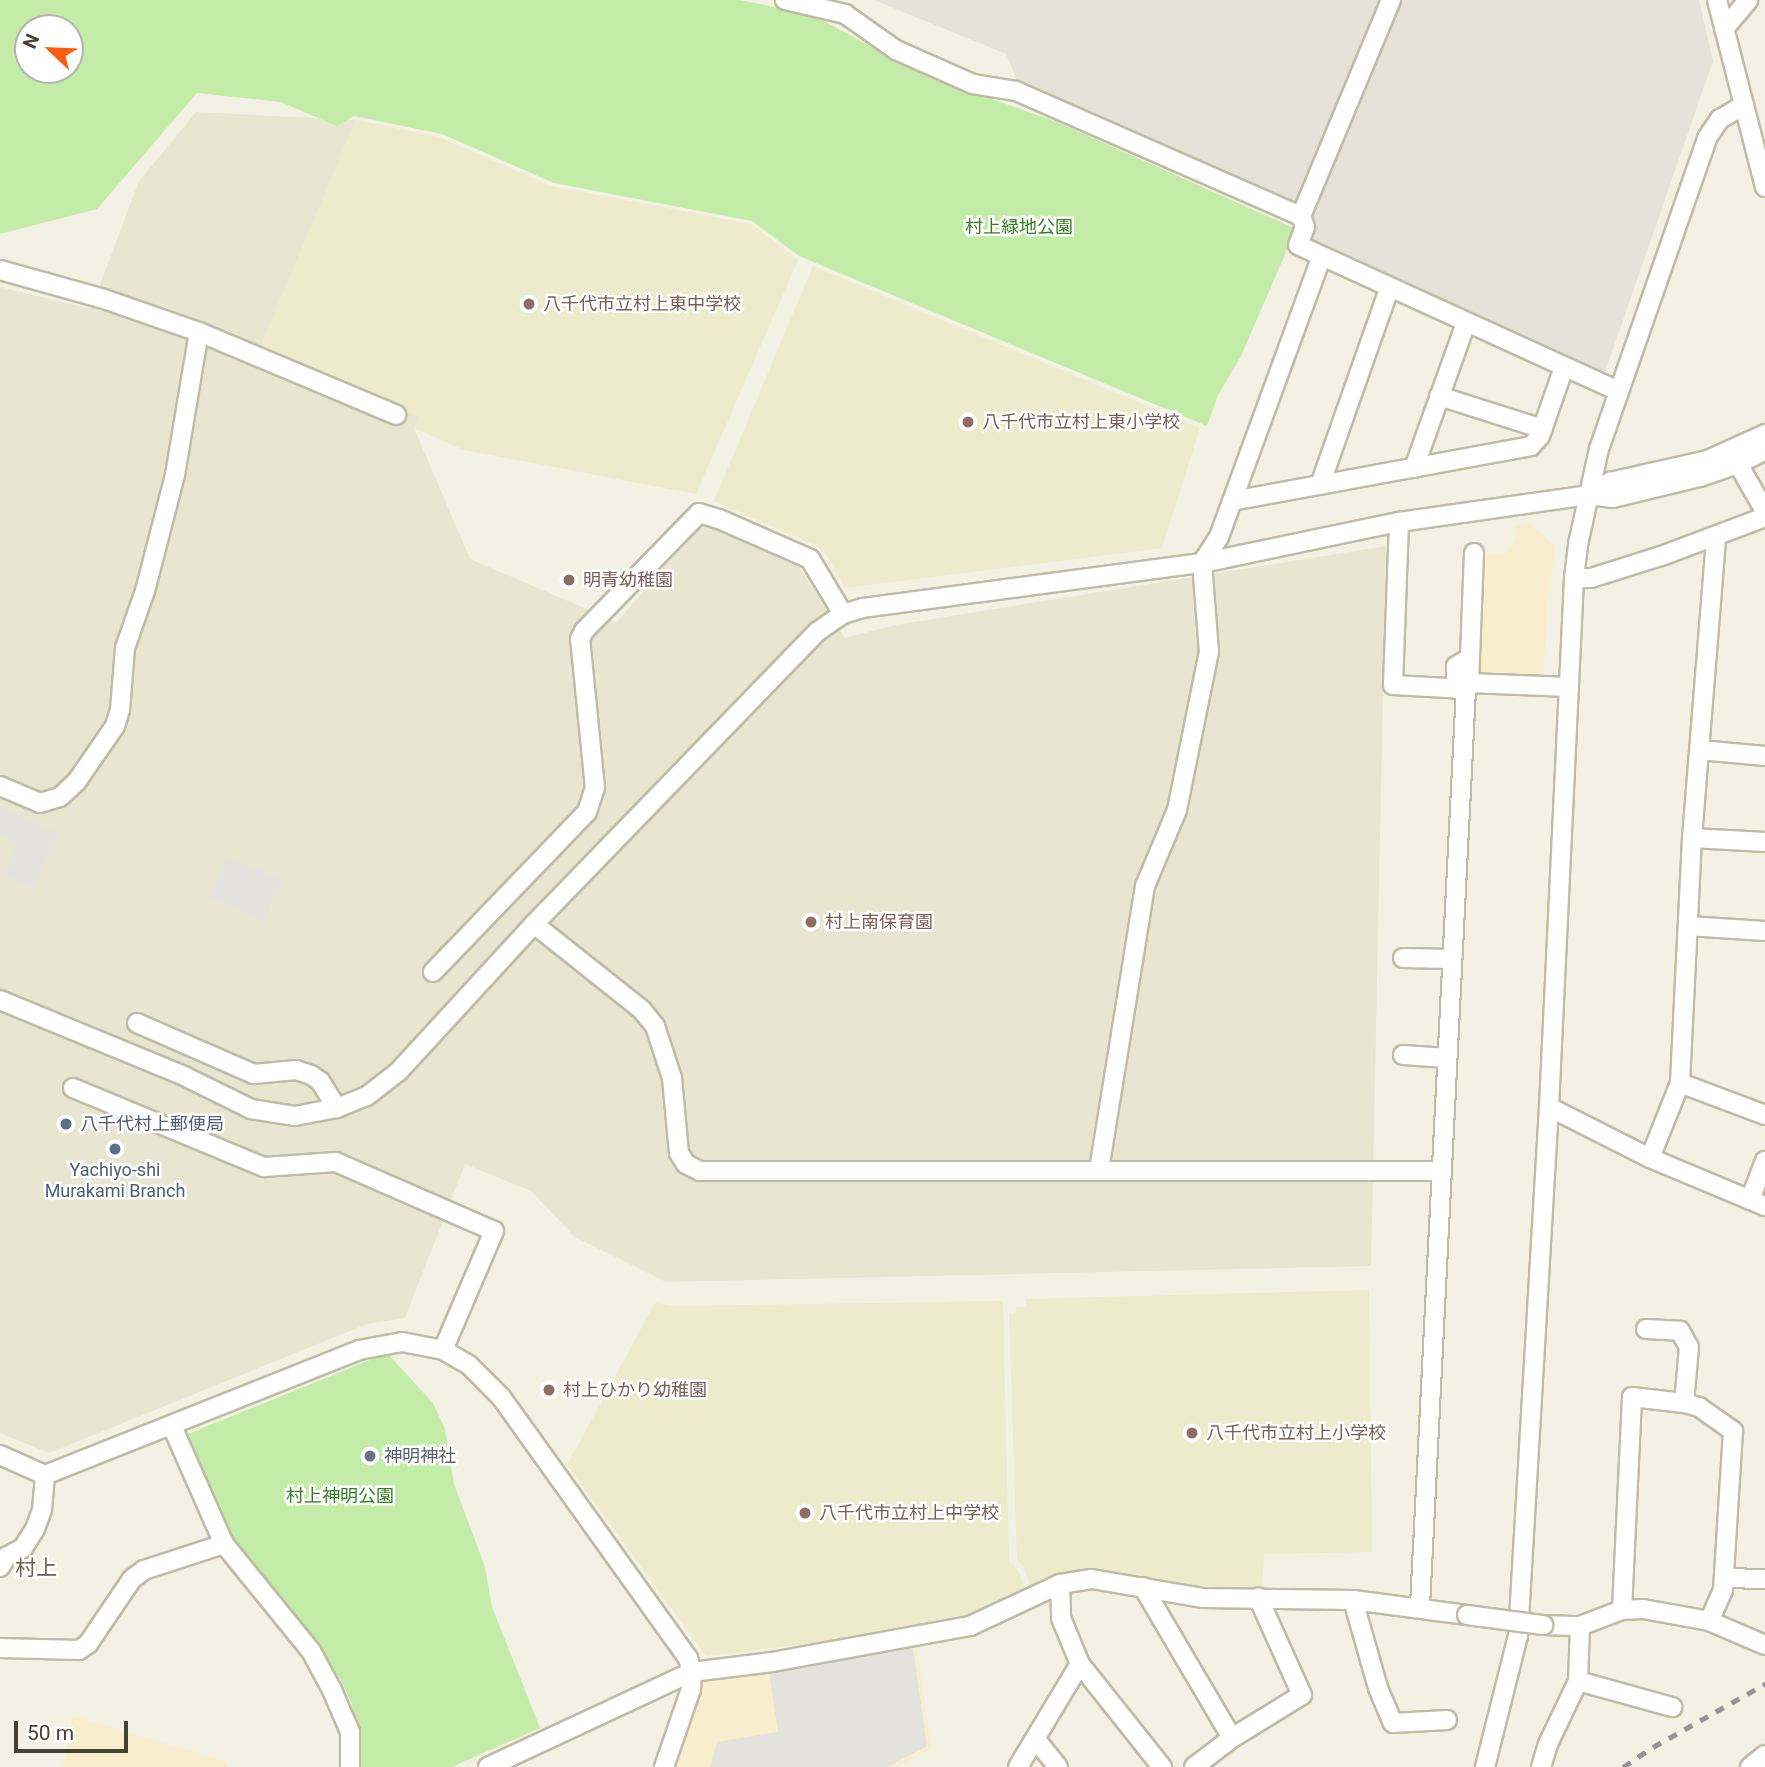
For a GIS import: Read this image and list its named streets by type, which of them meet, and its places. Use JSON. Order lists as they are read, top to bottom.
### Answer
{
  "districts": ["村上"],
  "parks": ["村上緑地公園", "村上神明公園"],
  "places": [
    "八千代市立村上東中学校",
    "八千代市立村上東小学校",
    "明青幼稚園",
    "村上南保育園",
    "八千代村上郵便局",
    "Yachiyo-shi Murakami Branch",
    "村上ひかり幼稚園",
    "八千代市立村上小学校",
    "神明神社",
    "八千代市立村上中学校"
  ],
  "scale_bar": "50 m",
  "north": "top left"
}
